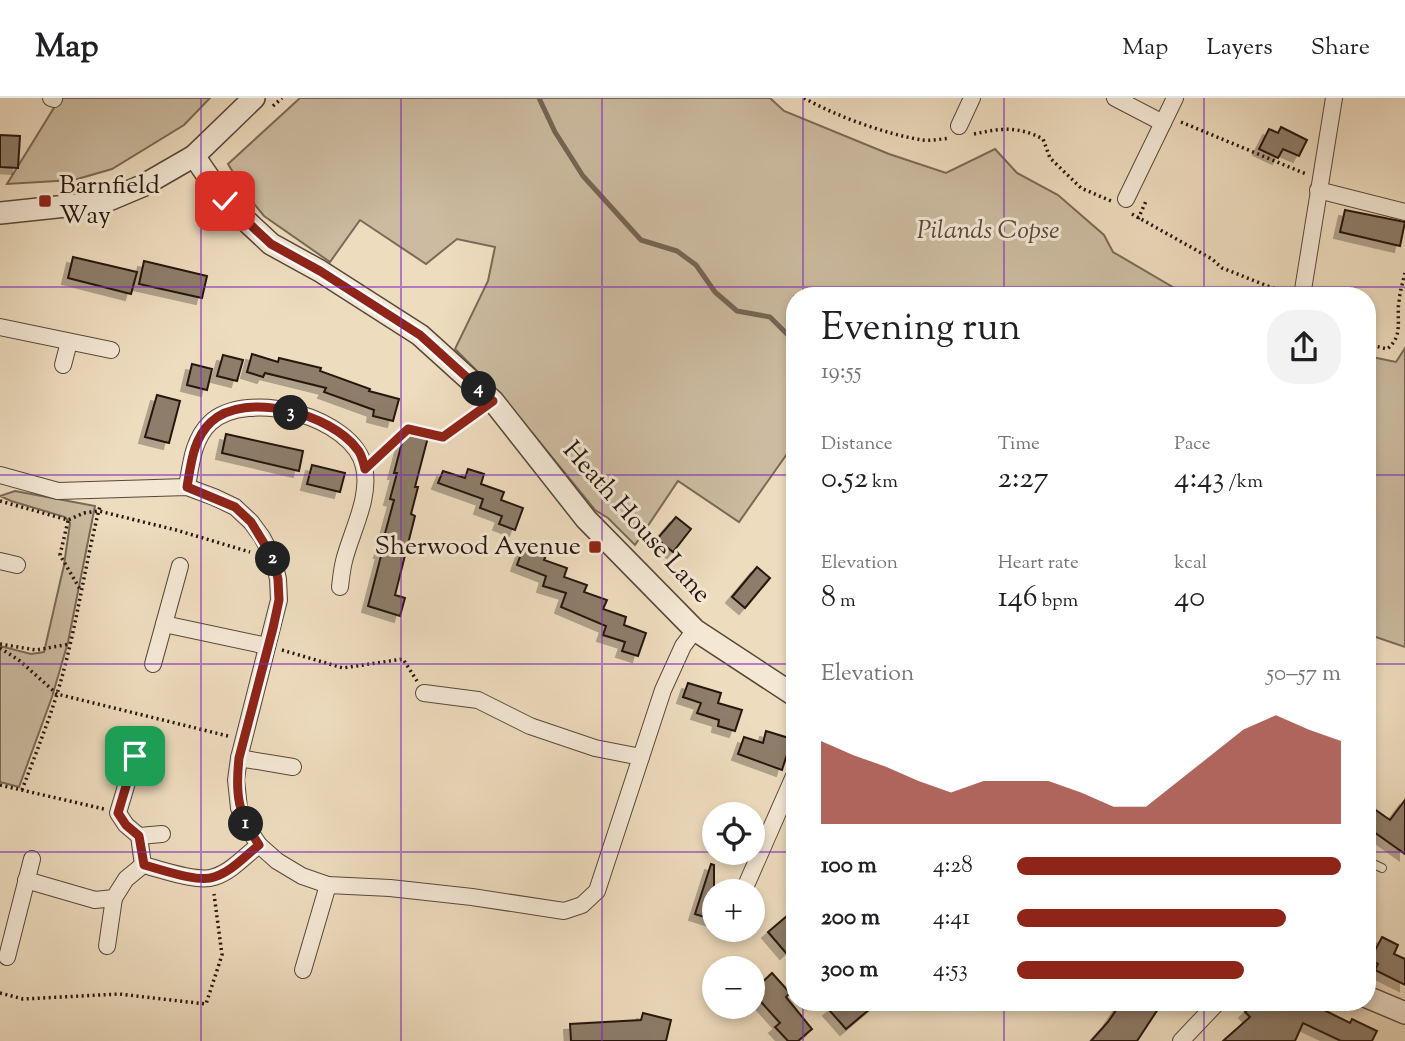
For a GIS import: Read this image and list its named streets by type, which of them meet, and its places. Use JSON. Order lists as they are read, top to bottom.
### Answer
{
  "streets": {
    "street": ["Heath House Lane"]
  },
  "parks": ["Pilands Copse"],
  "places": {
    "transit": ["Barnfield Way", "Sherwood Avenue"]
  },
  "page": {
    "header": "Map",
    "nav": ["Map", "Layers", "Share"],
    "heading": ["Evening run", "19:55"],
    "pins": [
      "4",
      "3",
      "2",
      "1"
    ],
    "stats": [
      ["Distance", "0.52 km"],
      ["Time", "2:27"],
      ["Pace", "4:43 /km"],
      ["Elevation", "8 m"],
      ["Heart rate", "146 bpm"],
      ["kcal", "40"]
    ],
    "chart": ["Elevation", "50–57 m"],
    "map_buttons": ["+", "−"],
    "list": [
      {
        "name": "100 m",
        "note": "4:28"
      },
      {
        "name": "200 m",
        "note": "4:41"
      },
      {
        "name": "300 m",
        "note": "4:53"
      }
    ]
  }
}
